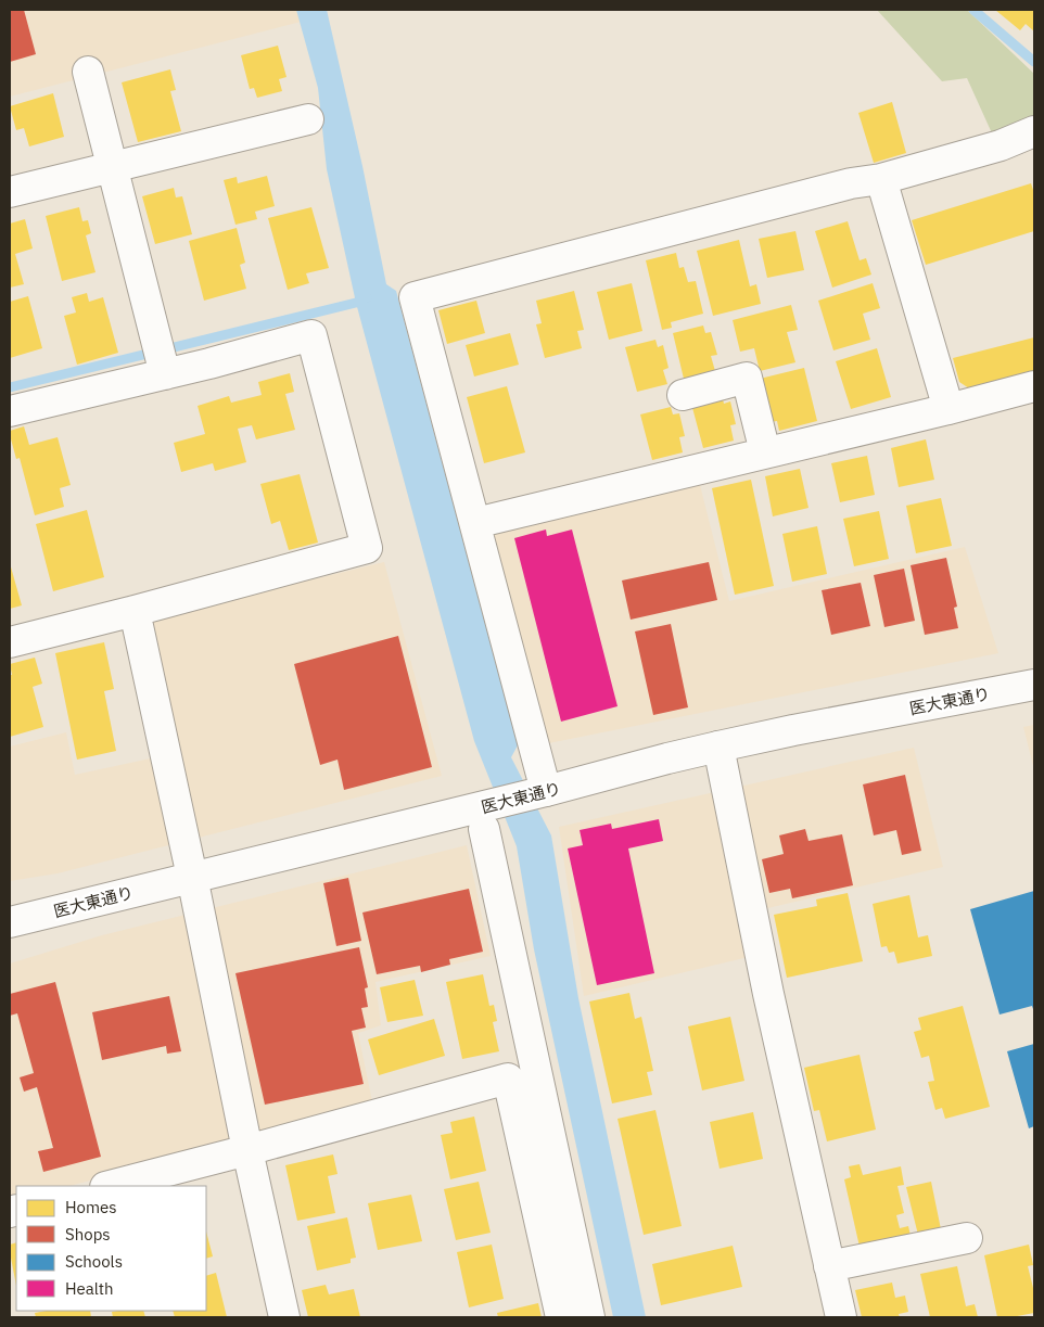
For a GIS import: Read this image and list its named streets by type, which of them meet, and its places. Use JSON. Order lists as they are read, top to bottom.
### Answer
{
  "streets": {
    "street": ["医大東通り"]
  },
  "legend": [
    "Homes",
    "Shops",
    "Schools",
    "Health"
  ]
}
